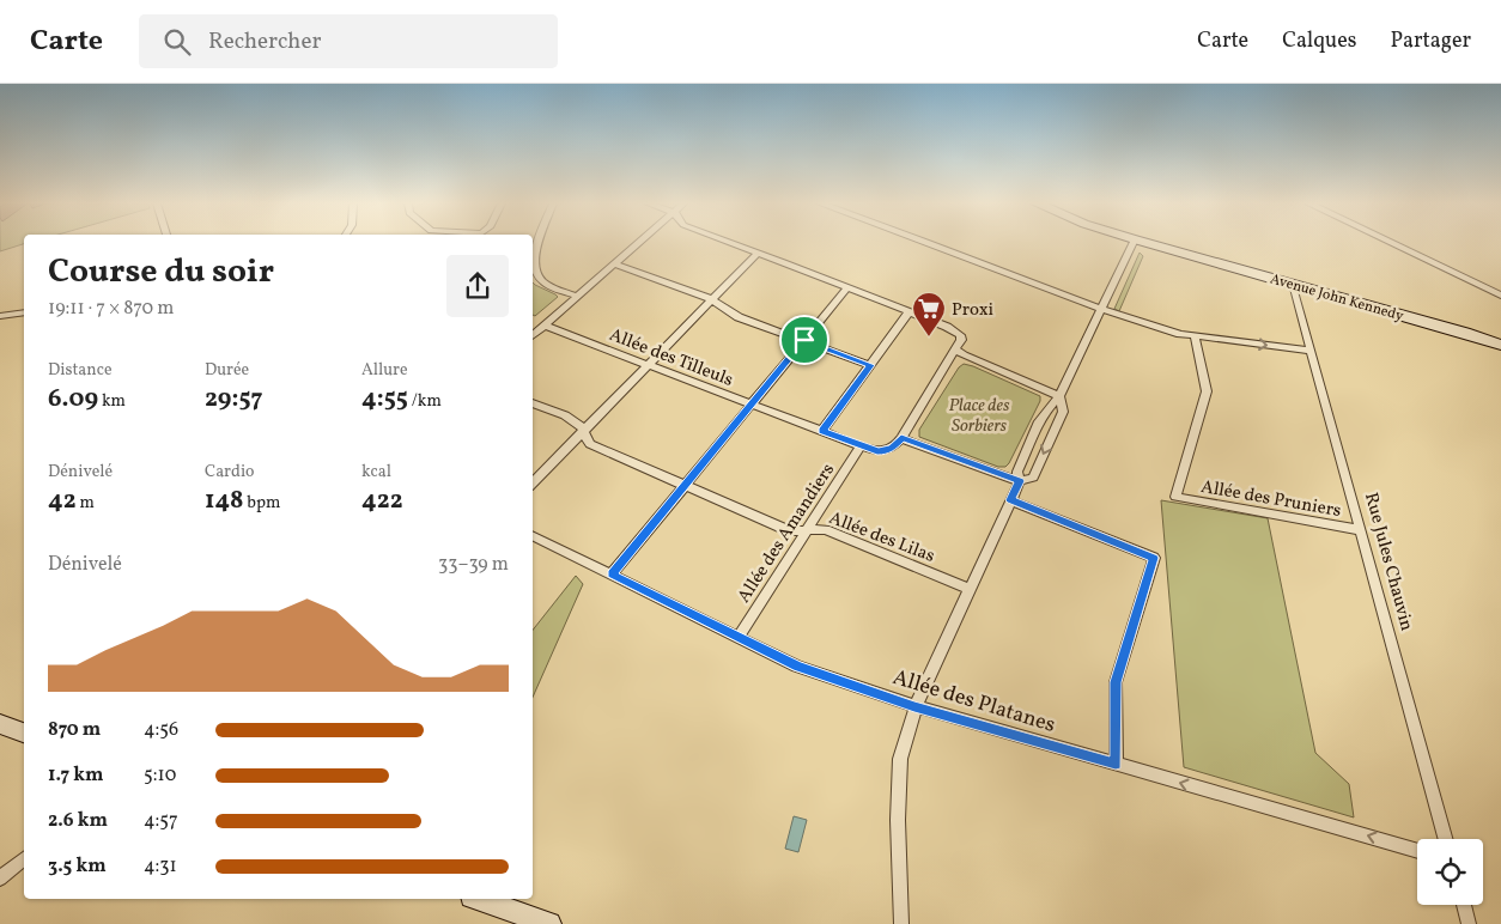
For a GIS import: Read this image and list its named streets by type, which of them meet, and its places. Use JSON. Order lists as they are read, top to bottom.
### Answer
{
  "streets": {
    "main road": ["Avenue John Kennedy"],
    "street": [
      "Allée des Tilleuls",
      "Allée des Pruniers",
      "Allée des Amandiers",
      "Allée des Lilas",
      "Rue Jules Chauvin",
      "Allée des Platanes"
    ]
  },
  "crossings": [
    ["Avenue John Kennedy", "Rue Jules Chauvin"],
    ["Allée des Tilleuls", "Allée des Amandiers"],
    ["Allée des Pruniers", "Rue Jules Chauvin"],
    ["Allée des Amandiers", "Allée des Lilas"],
    ["Allée des Amandiers", "Allée des Platanes"]
  ],
  "parks": ["Place des Sorbiers"],
  "places": {
    "supermarket": ["Proxi"]
  },
  "page": {
    "header": "Carte",
    "search": "Rechercher",
    "nav": ["Carte", "Calques", "Partager"],
    "heading": ["Course du soir", "19:11 · 7 × 870 m"],
    "stats": [
      ["Distance", "6.09 km"],
      ["Durée", "29:57"],
      ["Allure", "4:55 /km"],
      ["Dénivelé", "42 m"],
      ["Cardio", "148 bpm"],
      ["kcal", "422"]
    ],
    "chart": ["Dénivelé", "33–39 m"],
    "list": [
      {
        "name": "870 m",
        "note": "4:56"
      },
      {
        "name": "1.7 km",
        "note": "5:10"
      },
      {
        "name": "2.6 km",
        "note": "4:57"
      },
      {
        "name": "3.5 km",
        "note": "4:31"
      }
    ]
  }
}
